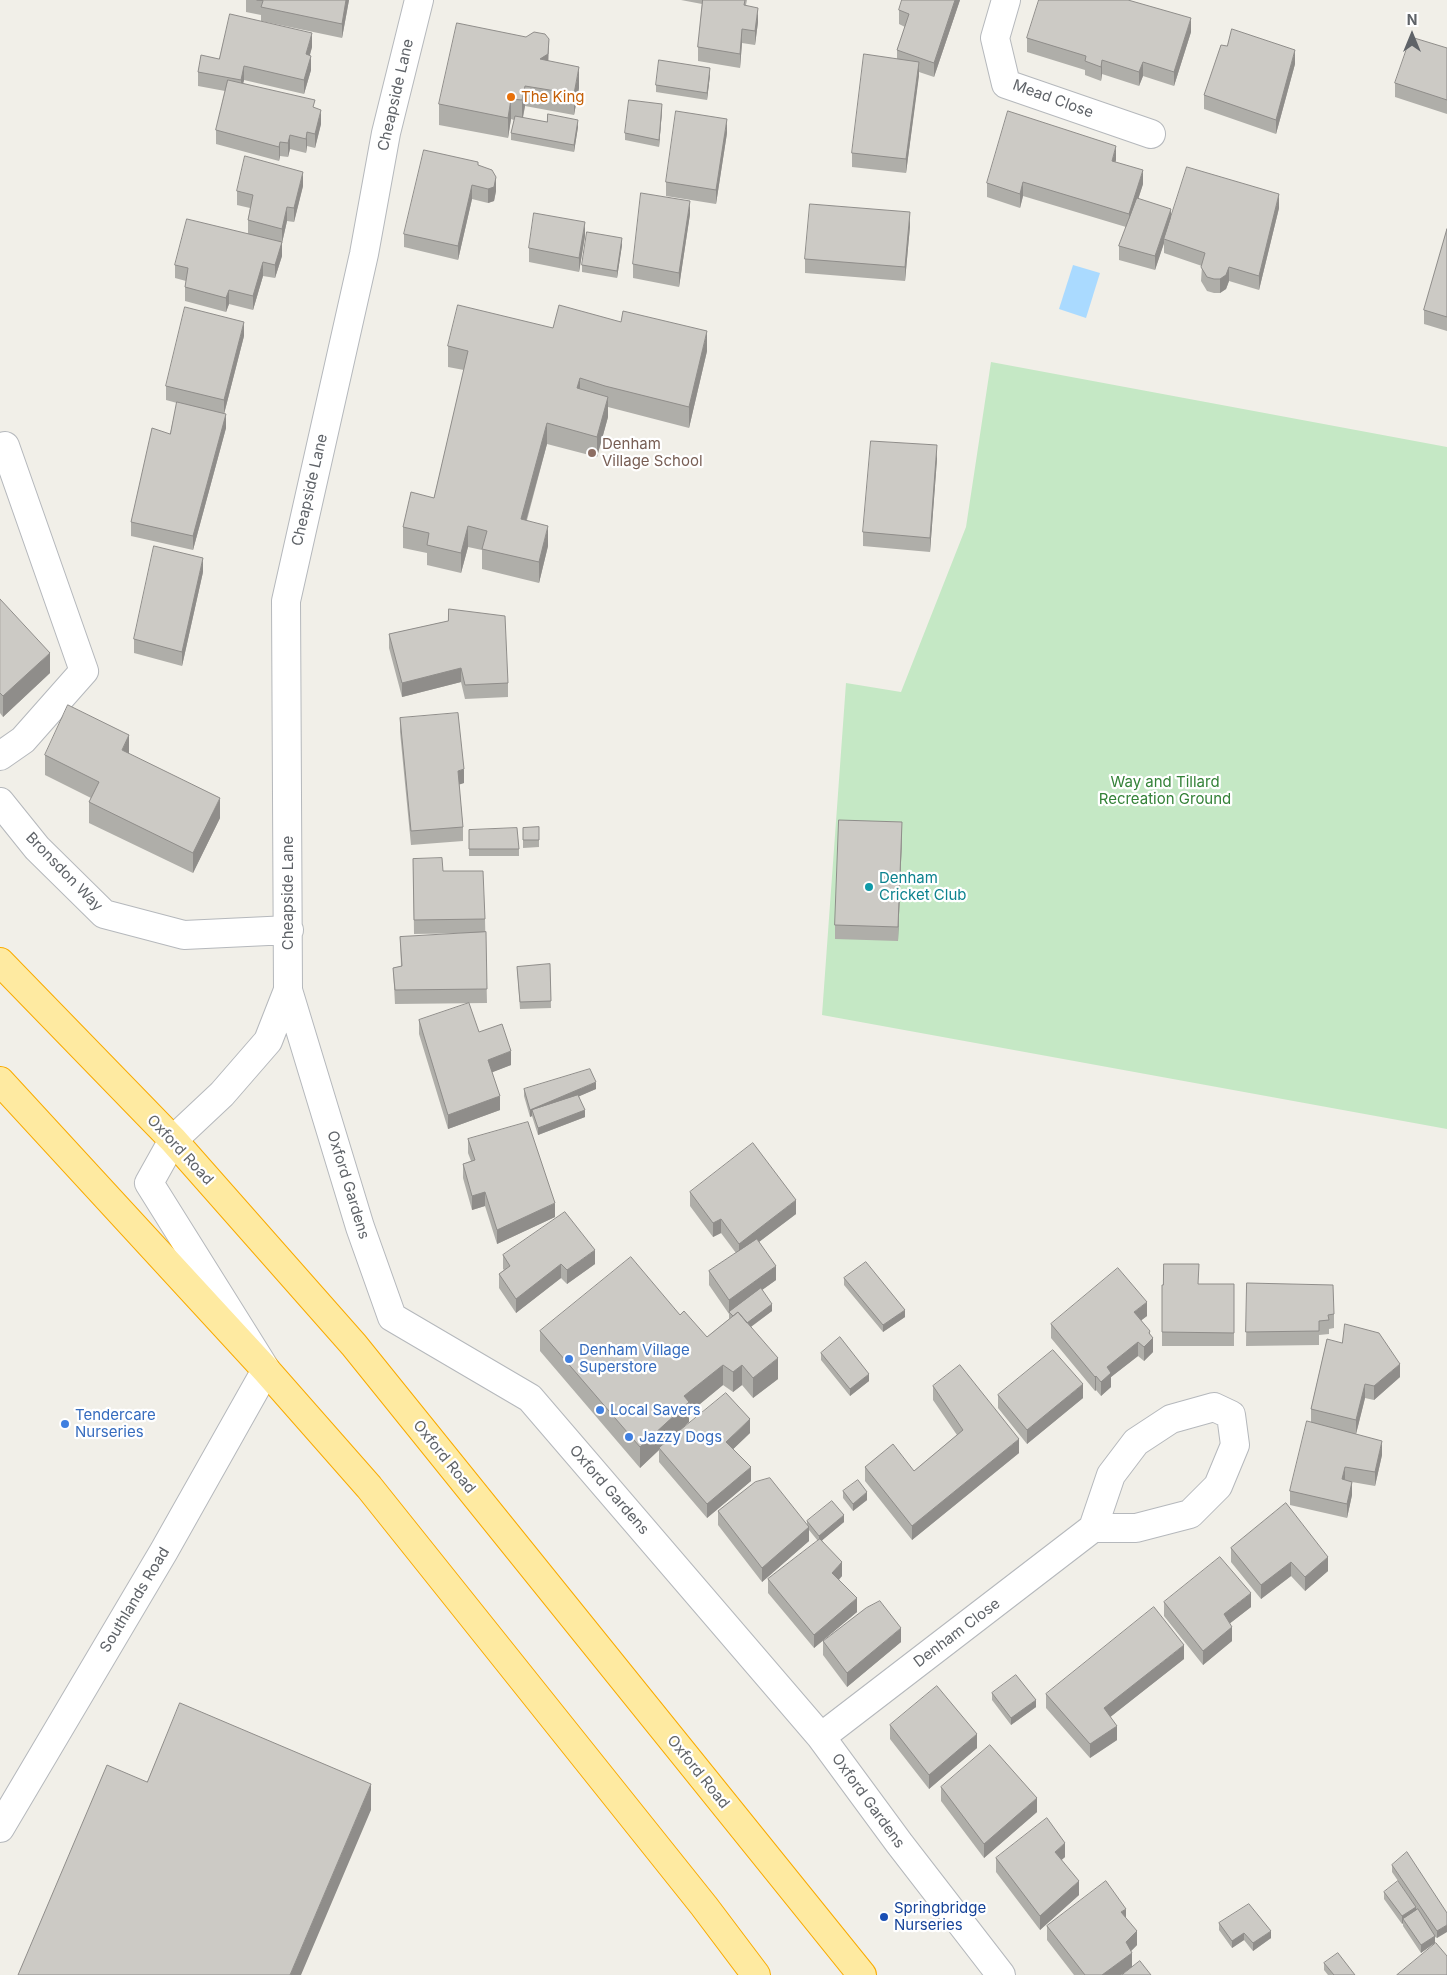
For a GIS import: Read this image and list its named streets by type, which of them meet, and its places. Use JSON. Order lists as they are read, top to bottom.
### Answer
{
  "streets": {
    "highway": ["Oxford Road"],
    "street": [
      "Cheapside Lane",
      "Mead Close",
      "Bronsdon Way",
      "Oxford Gardens",
      "Southlands Road",
      "Denham Close"
    ]
  },
  "crossings": [
    ["Cheapside Lane", "Bronsdon Way"],
    ["Cheapside Lane", "Oxford Gardens"],
    ["Oxford Gardens", "Denham Close"]
  ],
  "parks": ["Way and Tillard Recreation Ground"],
  "places": [
    "The King",
    "Denham Village School",
    "Denham Cricket Club",
    "Denham Village Superstore",
    "Local Savers",
    "Tendercare Nurseries",
    "Jazzy Dogs",
    "Springbridge Nurseries"
  ],
  "north": "top"
}
